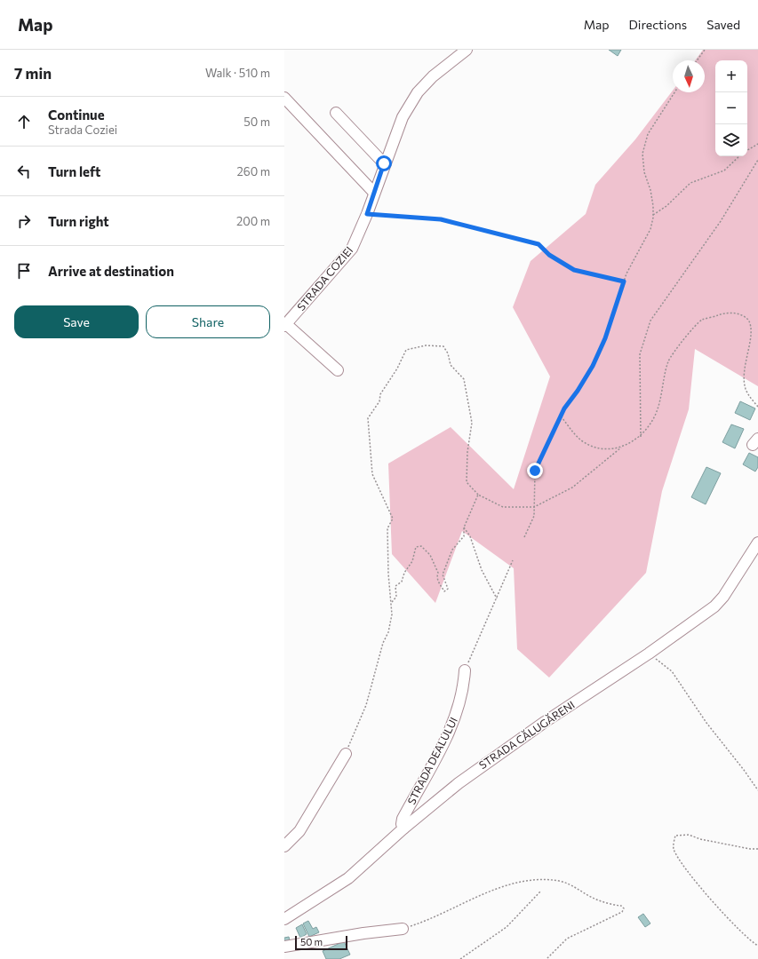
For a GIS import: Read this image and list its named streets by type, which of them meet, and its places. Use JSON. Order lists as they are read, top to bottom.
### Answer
{
  "streets": {
    "street": ["STRADA COZIEI", "STRADA CĂLUGĂRENI", "STRADA DEALULUI"]
  },
  "crossings": [
    ["STRADA CĂLUGĂRENI", "STRADA DEALULUI"]
  ],
  "scale_bar": "50 m",
  "north": "bottom",
  "page": {
    "header": "Map",
    "nav": ["Map", "Directions", "Saved"],
    "heading": ["7 min", "Walk · 510 m"],
    "map_buttons": ["+", "−"],
    "list": [
      ["Continue", "Strada Coziei", "50 m"],
      ["Turn left", "260 m"],
      ["Turn right", "200 m"],
      "Arrive at destination"
    ],
    "buttons": ["Save", "Share"],
    "scale": "50 m"
  }
}
